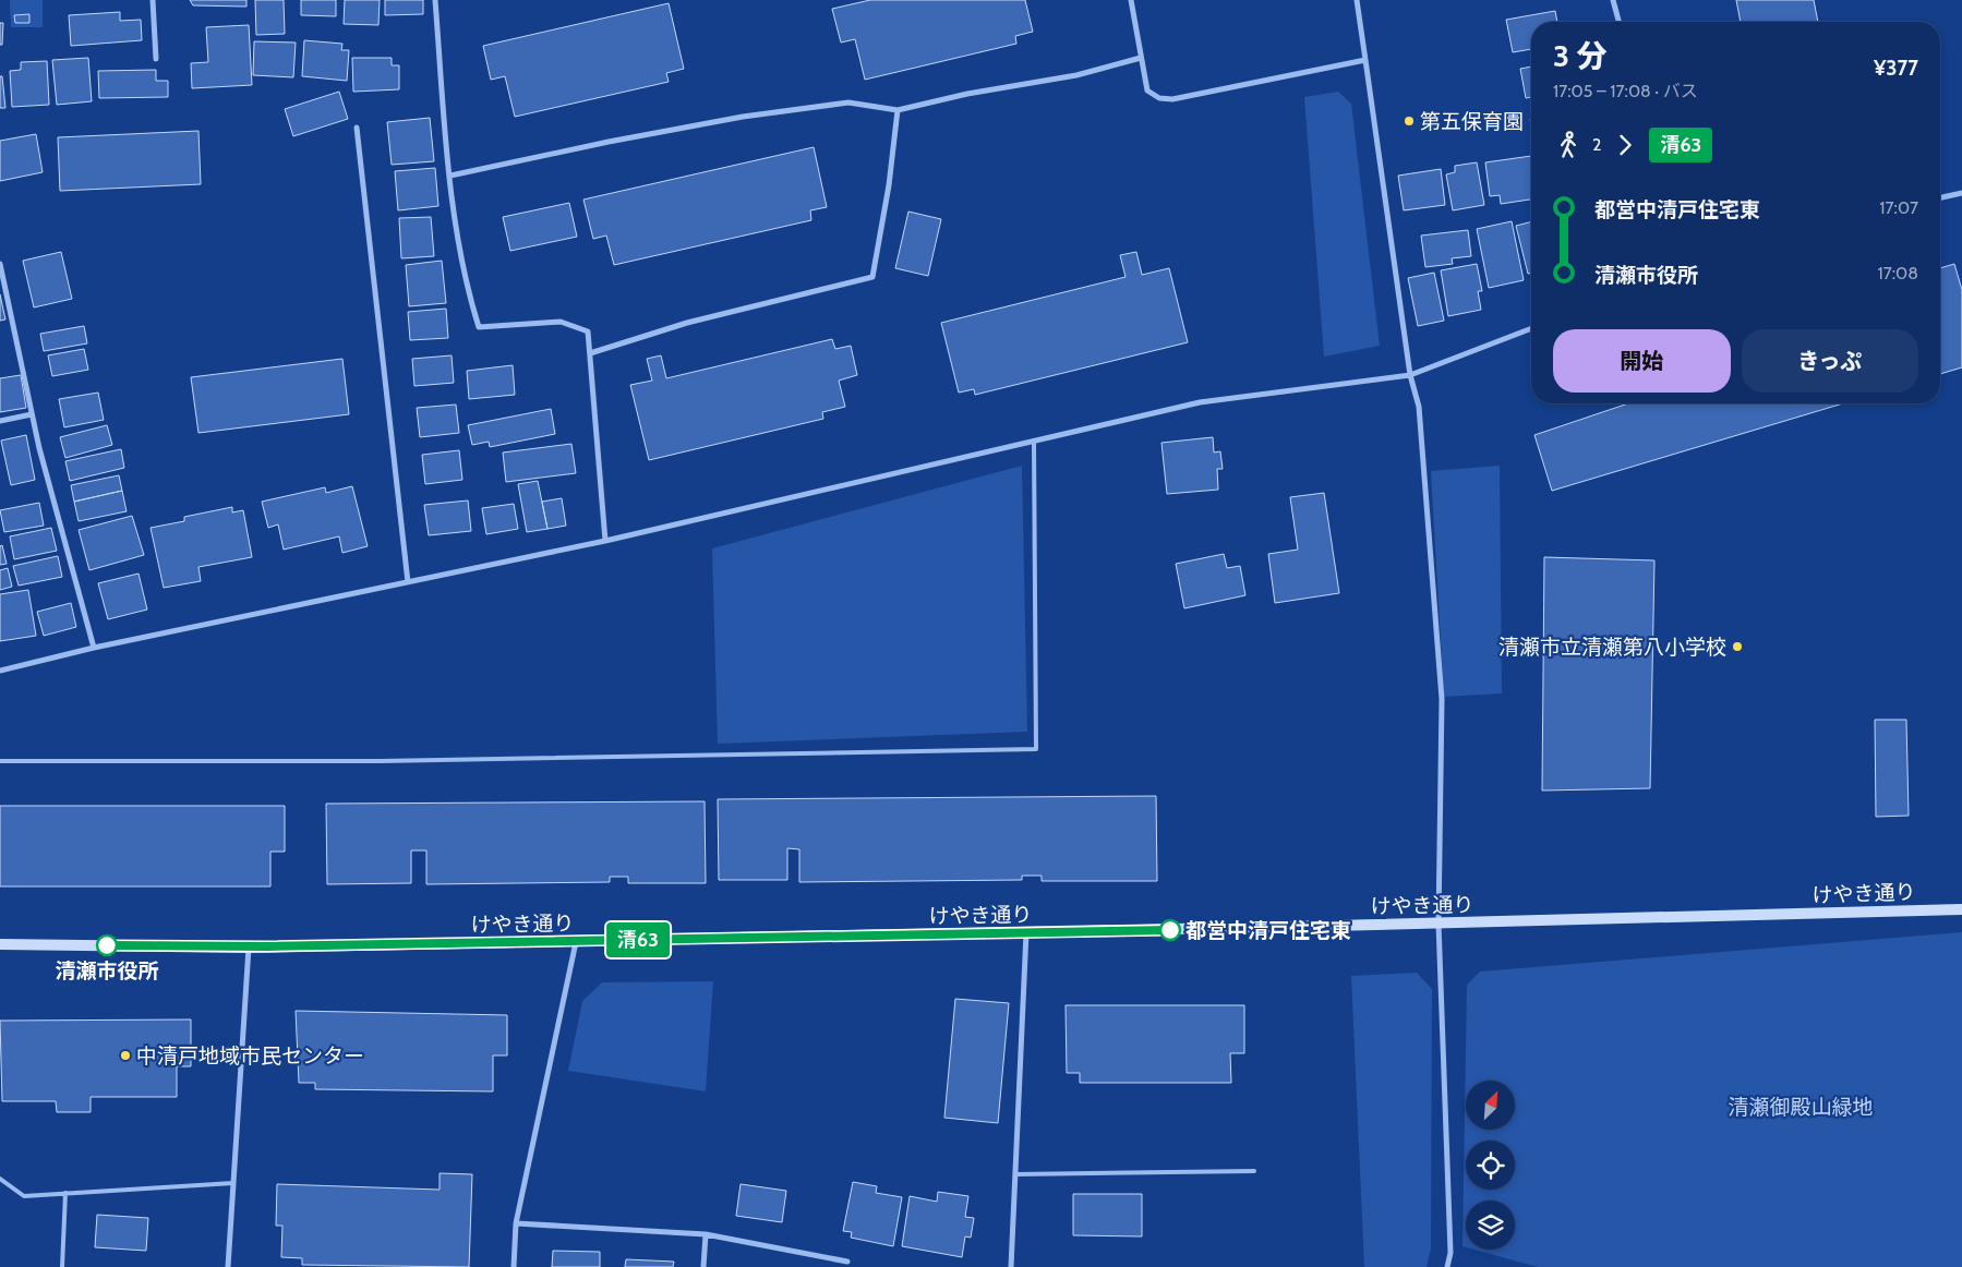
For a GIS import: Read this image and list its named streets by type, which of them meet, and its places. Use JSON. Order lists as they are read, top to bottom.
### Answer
{
  "streets": {
    "street": ["けやき通り"]
  },
  "parks": ["清瀬御殿山緑地"],
  "places": [
    "第五保育園",
    "清瀬市立清瀬第八小学校",
    "都営中清戸住宅東",
    "清瀬市役所",
    "中清戸地域市民センター"
  ],
  "lines": ["bus line 清63"],
  "north": "top right",
  "page": {
    "on_map": "清63",
    "heading": ["3 分", "17:05 – 17:08 · バス", "¥377"],
    "legs": ["2", "清63"],
    "list": [
      {
        "name": "都営中清戸住宅東",
        "value": "17:07"
      },
      {
        "name": "清瀬市役所",
        "value": "17:08"
      }
    ],
    "buttons": ["開始", "きっぷ"]
  }
}
